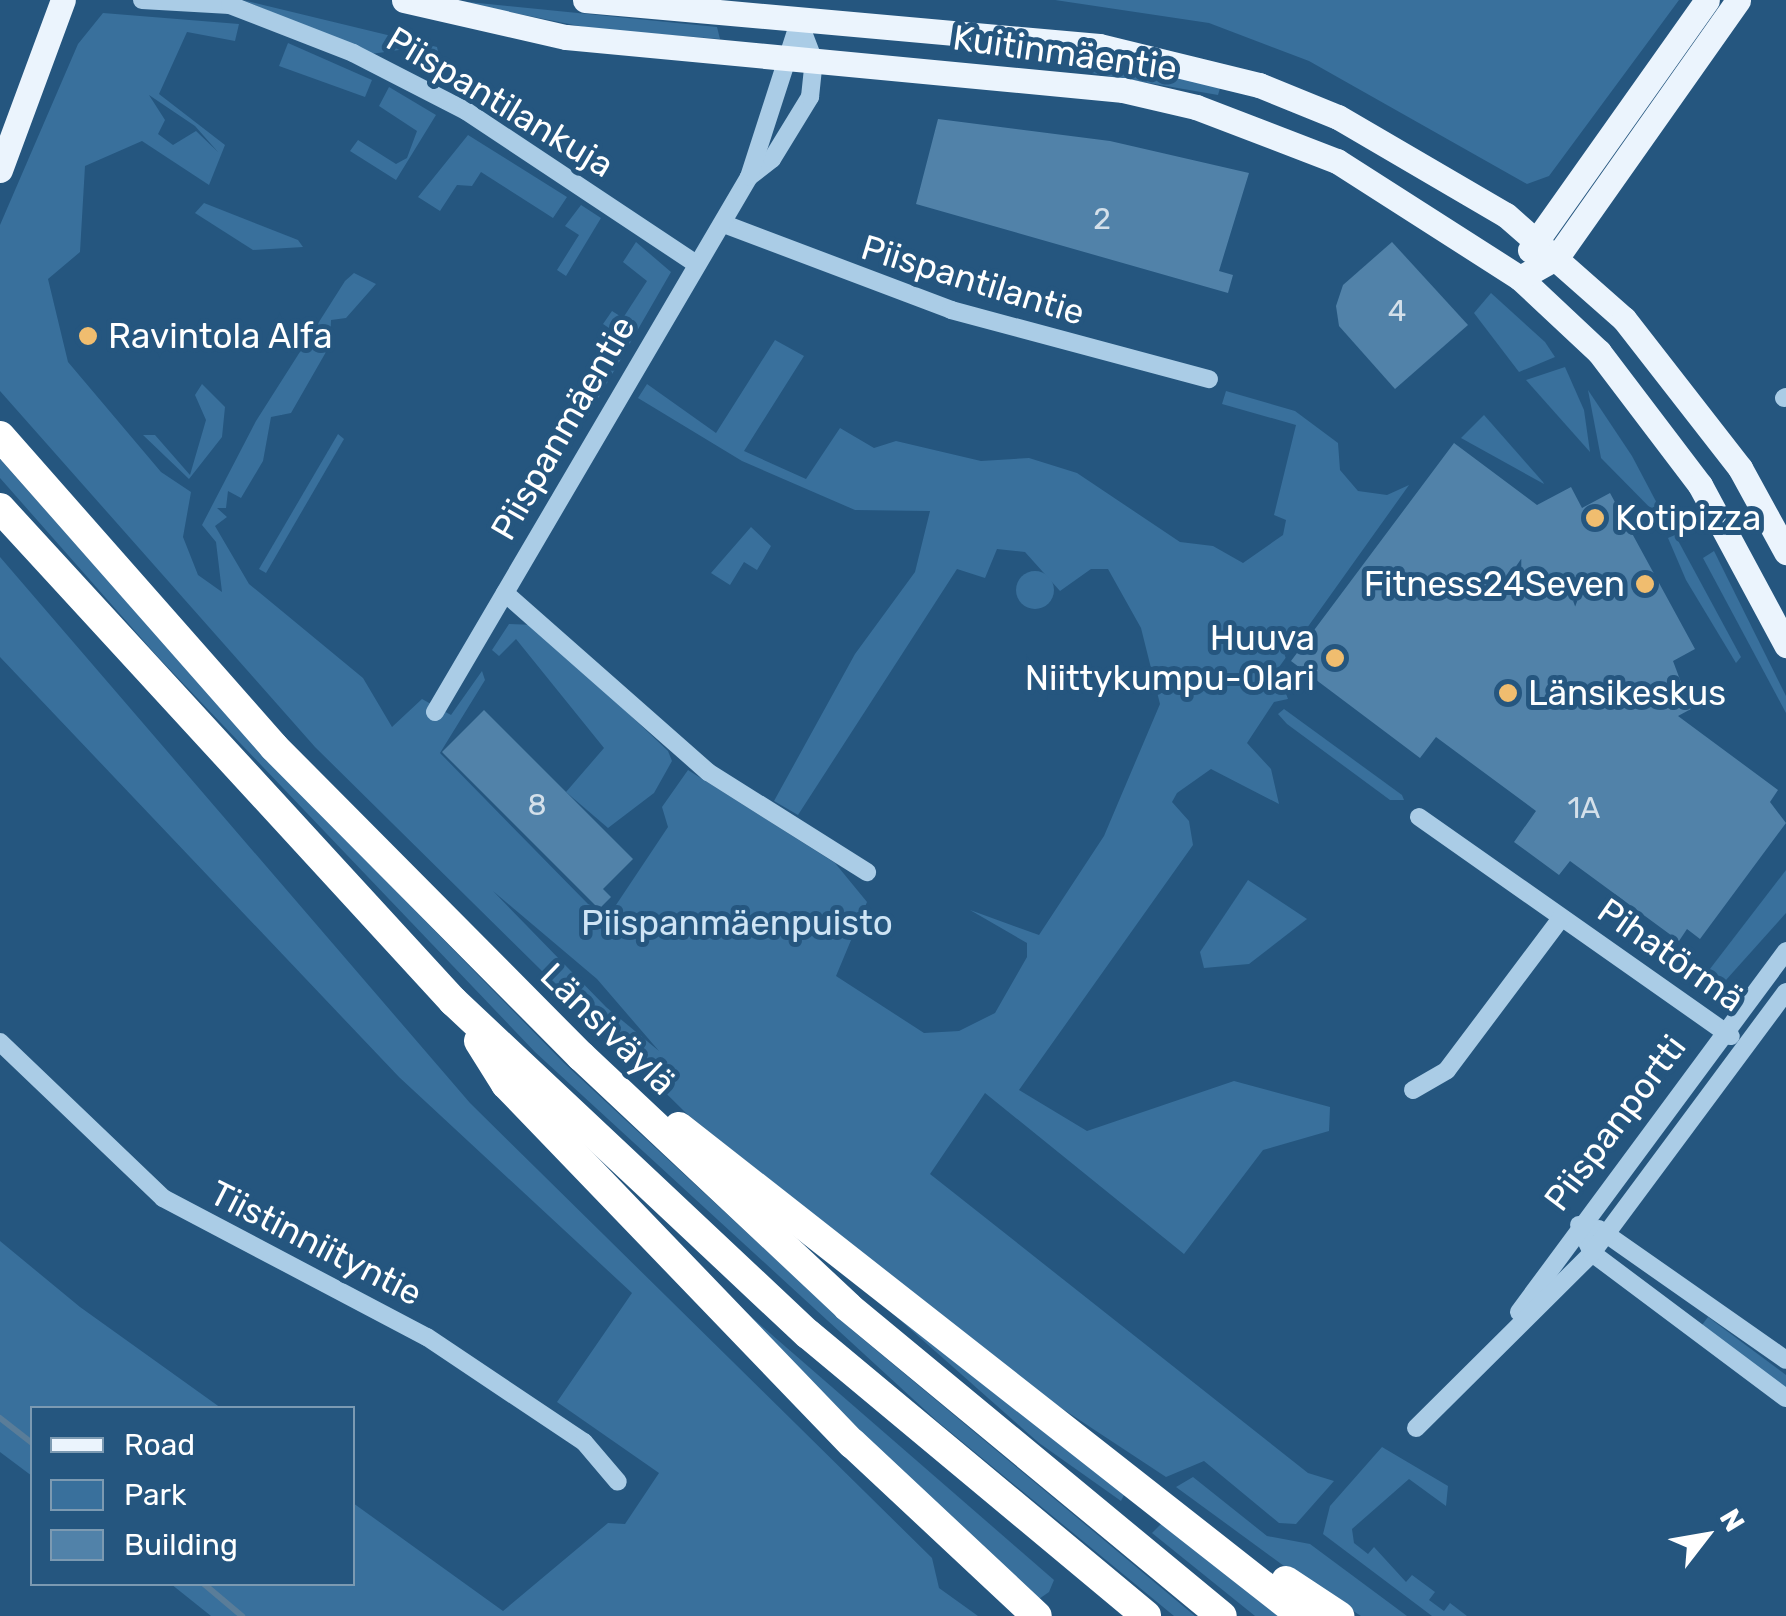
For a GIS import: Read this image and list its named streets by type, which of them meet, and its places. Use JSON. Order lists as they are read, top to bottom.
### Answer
{
  "streets": {
    "highway": ["Länsiväylä"],
    "main road": ["Kuitinmäentie"],
    "street": [
      "Piispantilankuja",
      "Piispantilantie",
      "Piispanmäentie",
      "Pihatörmä",
      "Piispanportti",
      "Tiistinniityntie"
    ]
  },
  "crossings": [
    ["Kuitinmäentie", "Piispanmäentie"],
    ["Piispantilankuja", "Piispanmäentie"],
    ["Piispantilantie", "Piispanmäentie"],
    ["Pihatörmä", "Piispanportti"]
  ],
  "parks": ["Piispanmäenpuisto"],
  "places": [
    "Ravintola Alfa",
    "Kotipizza",
    "Fitness24Seven",
    "Huuva Niittykumpu-Olari",
    "Länsikeskus"
  ],
  "house_numbers": [
    "2",
    "4",
    "8",
    "1A"
  ],
  "legend": ["Road", "Park", "Building"],
  "north": "top right"
}
